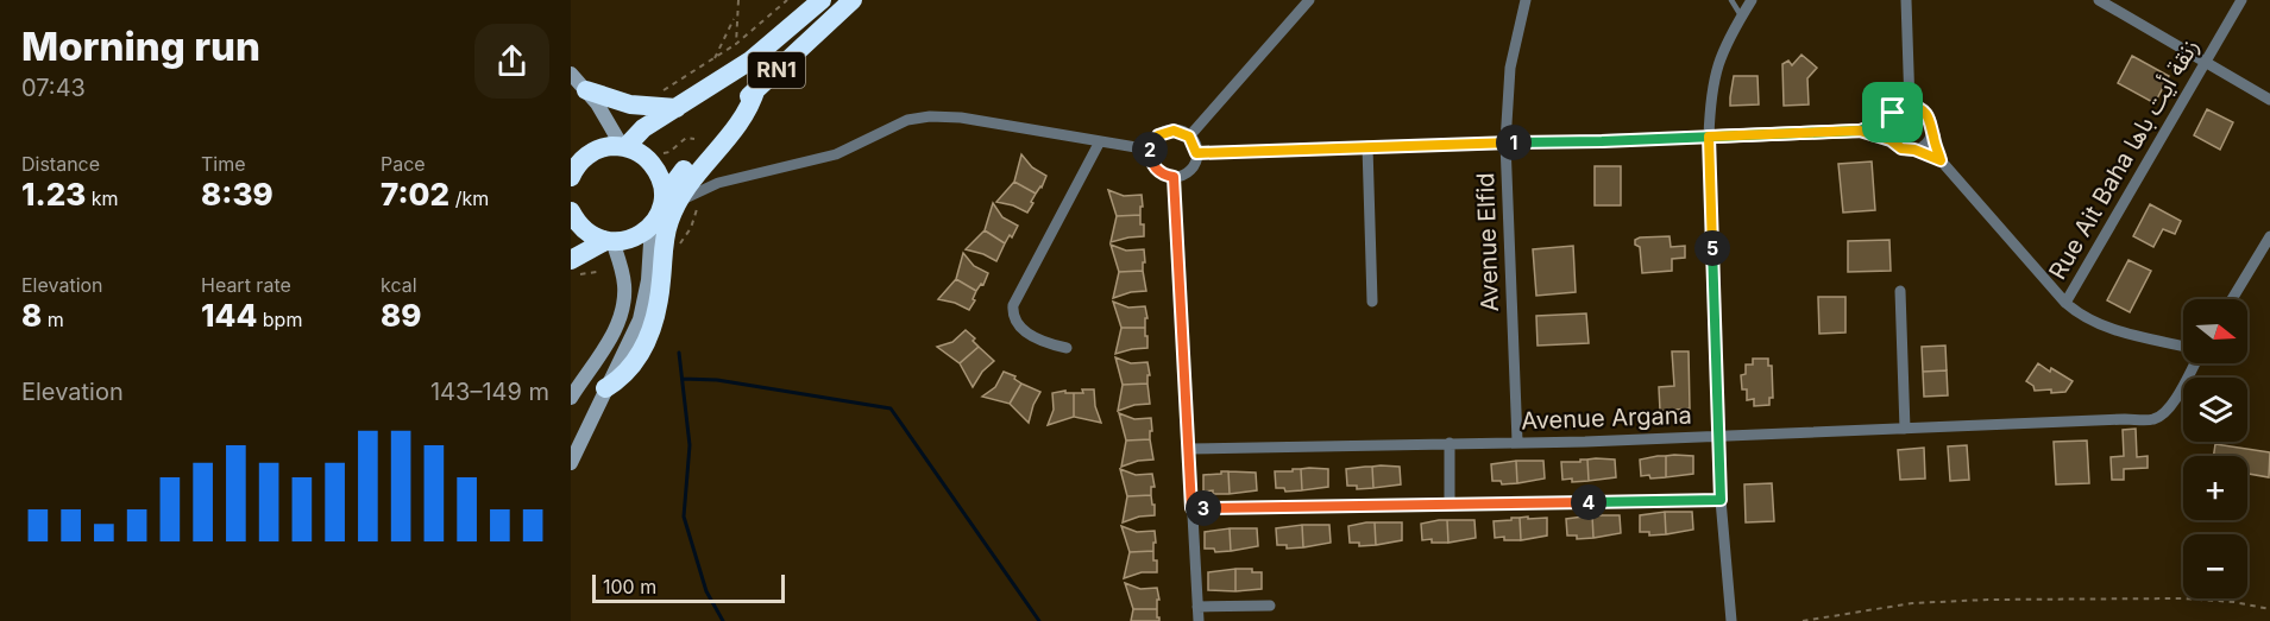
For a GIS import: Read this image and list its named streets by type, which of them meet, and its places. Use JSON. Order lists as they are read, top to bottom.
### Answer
{
  "streets": {
    "highway": ["RN1"],
    "street": ["Rue Ait Baha زنقة أيت باها", "Avenue Elfid", "Avenue Argana"]
  },
  "crossings": [
    ["Avenue Elfid", "Avenue Argana"]
  ],
  "scale_bar": "100 m",
  "north": "right",
  "page": {
    "heading": ["Morning run", "07:43"],
    "stats": [
      ["Distance", "1.23 km"],
      ["Time", "8:39"],
      ["Pace", "7:02 /km"],
      ["Elevation", "8 m"],
      ["Heart rate", "144 bpm"],
      ["kcal", "89"]
    ],
    "pins": [
      "1",
      "2",
      "5",
      "4",
      "3"
    ],
    "map_buttons": ["+", "−"],
    "chart": ["Elevation", "143–149 m"],
    "scale": "100 m"
  }
}
